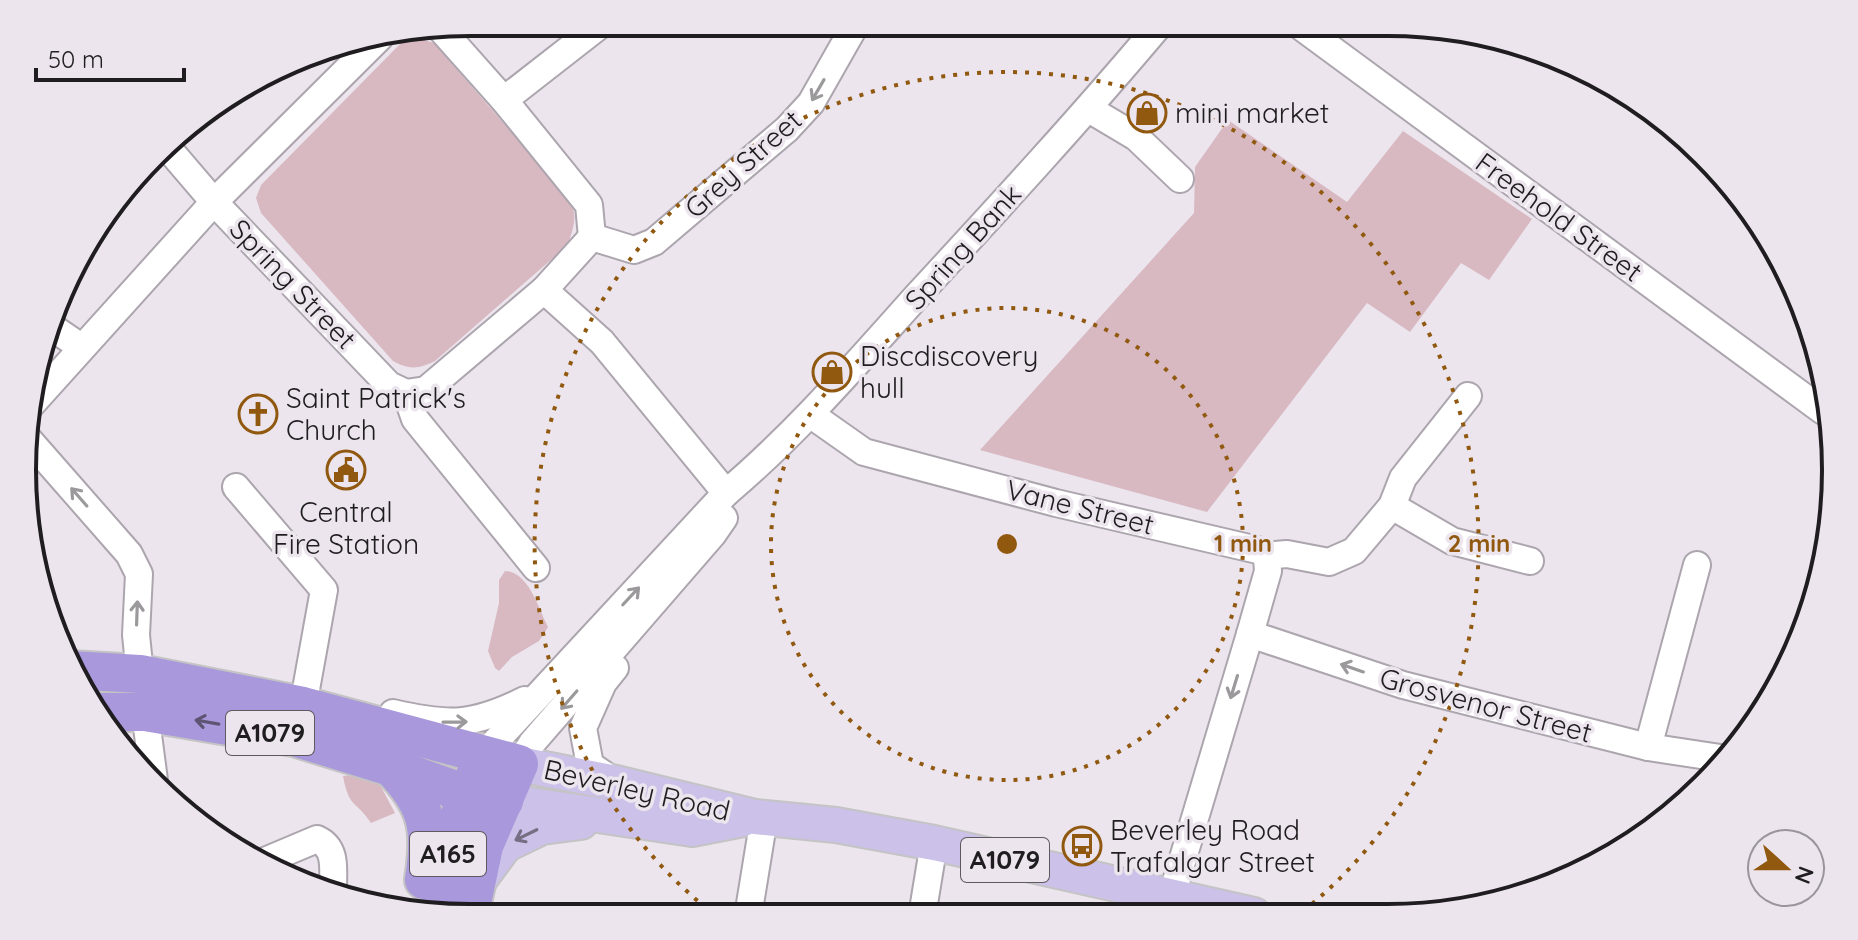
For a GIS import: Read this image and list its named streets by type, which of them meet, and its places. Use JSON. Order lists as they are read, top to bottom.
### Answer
{
  "streets": {
    "highway": ["Spring Bank", "A1079", "A165"],
    "main road": ["Beverley Road"],
    "street": [
      "Grey Street",
      "Freehold Street",
      "Spring Street",
      "Vane Street",
      "Grosvenor Street"
    ]
  },
  "crossings": [
    ["Spring Bank", "Vane Street"],
    ["Spring Bank", "A1079"],
    ["Spring Bank", "Beverley Road"],
    ["Spring Bank", "A165"],
    ["A1079", "Beverley Road"],
    ["A1079", "A165"],
    ["Beverley Road", "A165"]
  ],
  "one_way": ["Grey Street"],
  "places": {
    "shop": ["mini market", "Discdiscovery hull"],
    "church": ["Saint Patrick's Church"],
    "public building": ["Central Fire Station"],
    "bus stop": ["Beverley Road Trafalgar Street"]
  },
  "scale_bar": "50 m",
  "north": "right",
  "rings": ["1 min", "2 min"]
}
